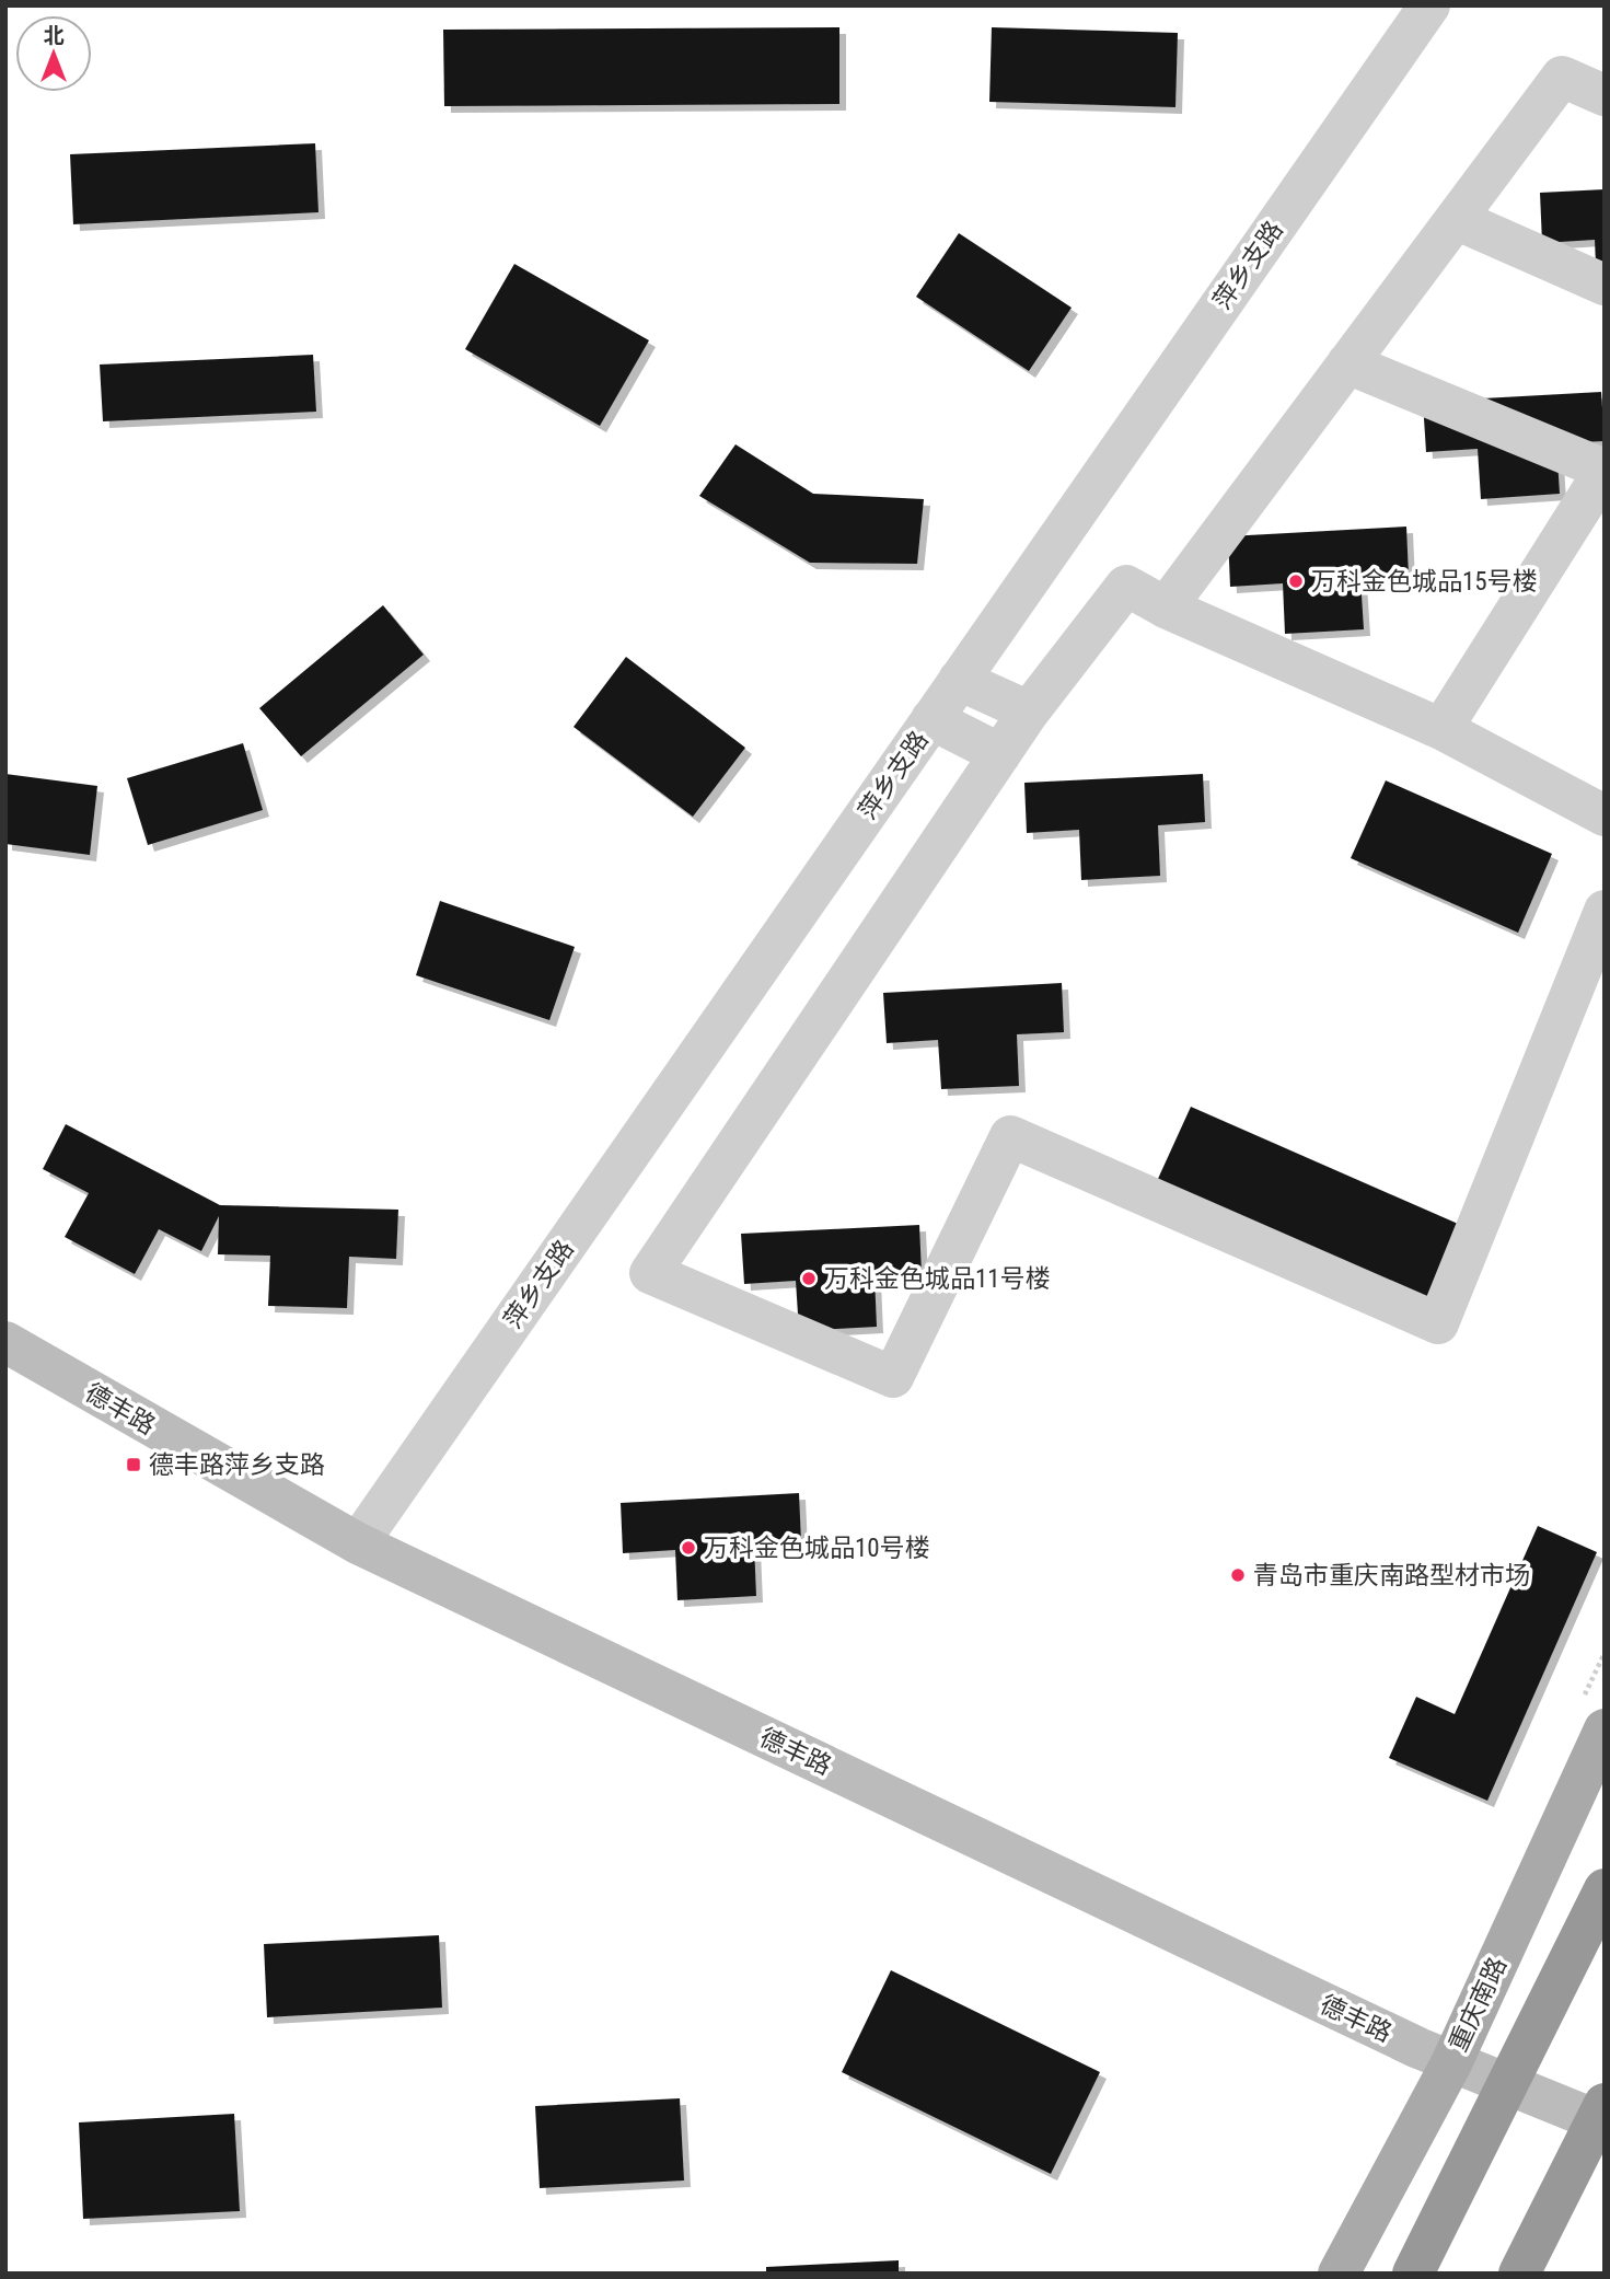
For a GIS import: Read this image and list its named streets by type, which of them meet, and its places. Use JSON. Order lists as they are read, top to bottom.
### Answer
{
  "streets": {
    "main road": ["重庆南路"],
    "street": ["萍乡支路", "德丰路"]
  },
  "crossings": [
    ["萍乡支路", "德丰路"],
    ["德丰路", "重庆南路"]
  ],
  "places": {
    "other": [
      "万科金色城品15号楼",
      "万科金色城品11号楼",
      "万科金色城品10号楼",
      "青岛市重庆南路型材市场"
    ],
    "transit": ["德丰路萍乡支路"]
  },
  "north": "top"
}
